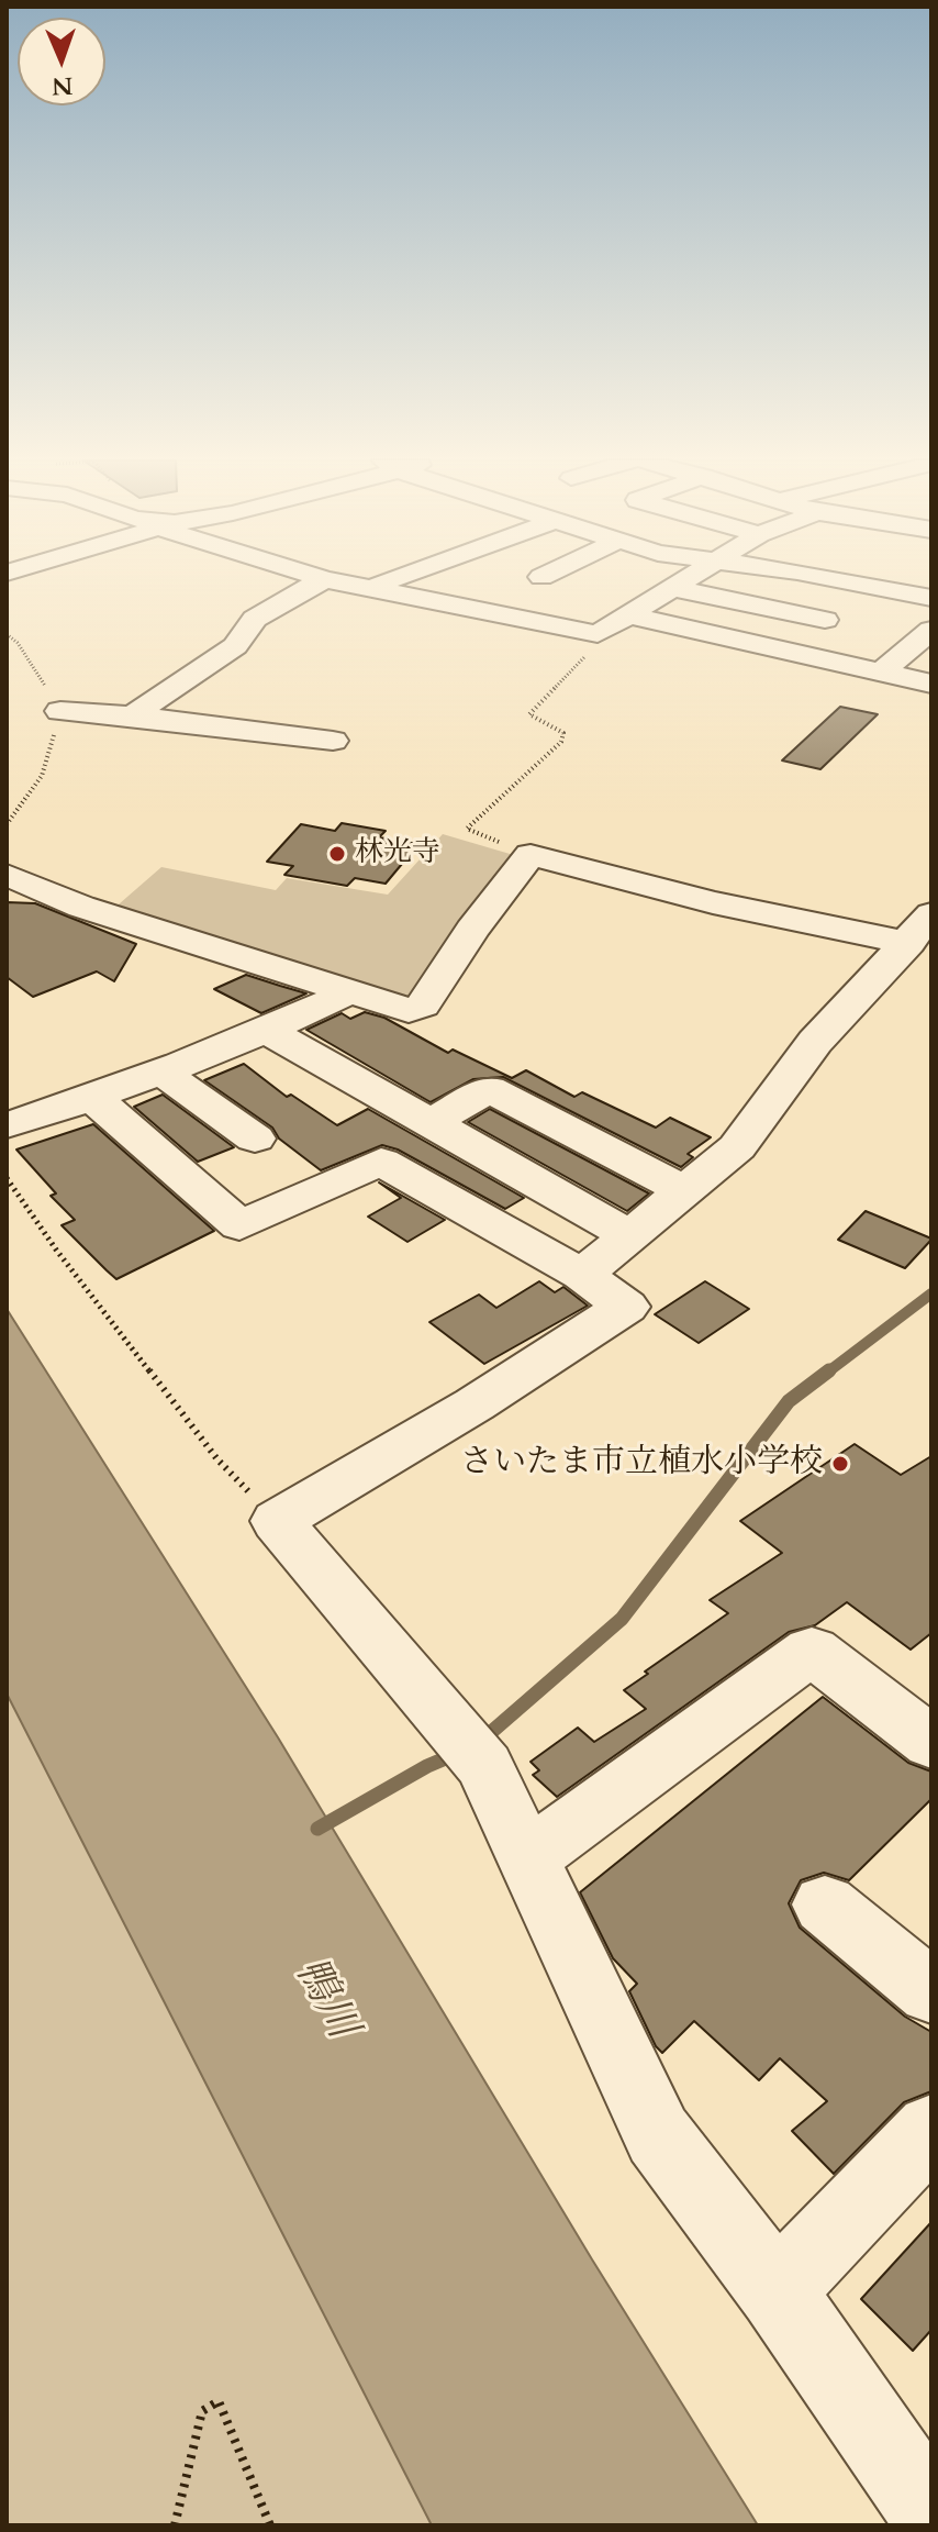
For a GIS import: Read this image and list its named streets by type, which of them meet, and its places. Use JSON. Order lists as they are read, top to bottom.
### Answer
{
  "water": ["鴨川"],
  "places": ["林光寺", "さいたま市立植水小学校"],
  "north": "bottom"
}
